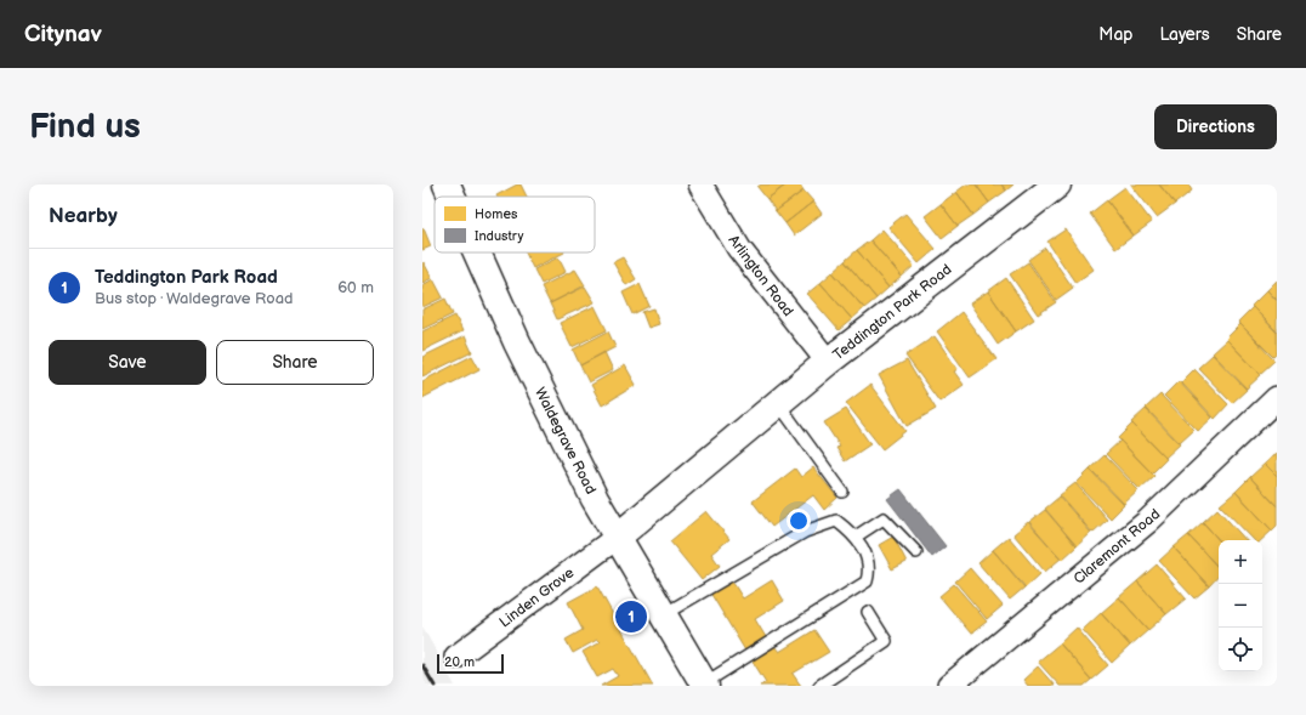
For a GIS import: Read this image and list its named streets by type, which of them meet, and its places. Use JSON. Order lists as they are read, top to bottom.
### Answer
{
  "streets": {
    "main road": ["Teddington Park Road", "Waldegrave Road"],
    "street": ["Arlington Road", "Claremont Road", "Linden Grove"]
  },
  "crossings": [
    ["Arlington Road", "Teddington Park Road"],
    ["Teddington Park Road", "Waldegrave Road"],
    ["Teddington Park Road", "Linden Grove"],
    ["Waldegrave Road", "Linden Grove"]
  ],
  "legend": ["Homes", "Industry"],
  "scale_bar": "20 m",
  "page": {
    "header": "Citynav",
    "nav": ["Map", "Layers", "Share"],
    "buttons": [
      "Directions",
      ["Save", "Share"]
    ],
    "title": "Find us",
    "heading": "Nearby",
    "list": [
      {
        "mark": "1",
        "name": "Teddington Park Road",
        "note": "Bus stop · Waldegrave Road",
        "value": "60 m"
      }
    ],
    "map_buttons": ["+", "−"],
    "pins": "1",
    "scale": "20 m"
  }
}
